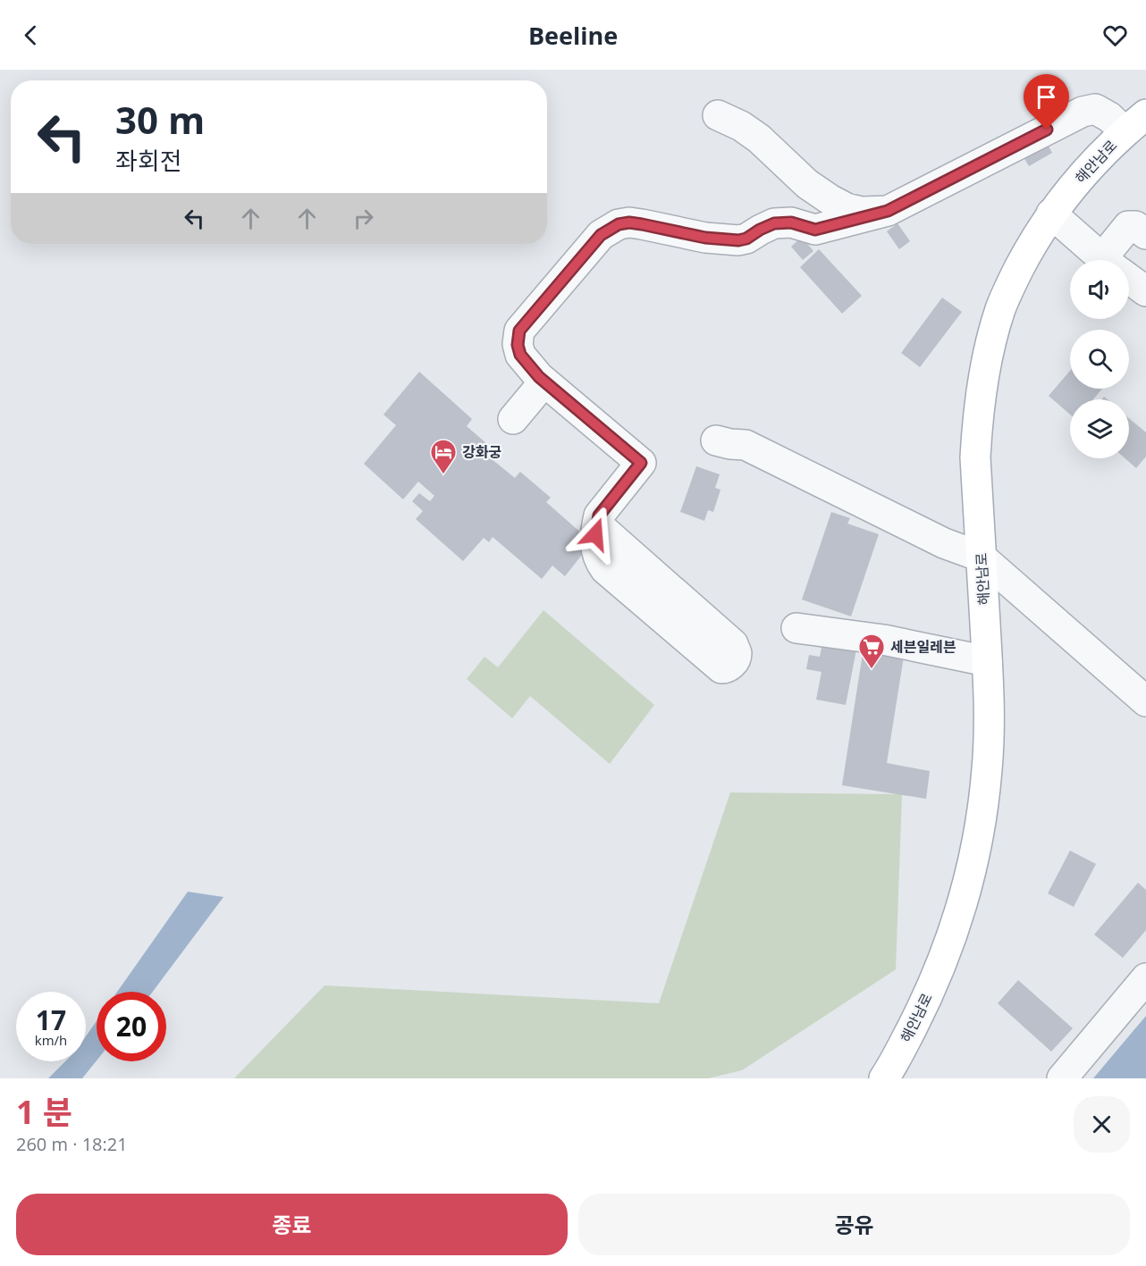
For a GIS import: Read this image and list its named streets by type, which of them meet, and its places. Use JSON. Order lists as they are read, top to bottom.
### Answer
{
  "streets": {
    "main road": ["해안남로"]
  },
  "places": {
    "hotel": ["강화궁"],
    "supermarket": ["세븐일레븐"]
  },
  "page": {
    "header": "Beeline",
    "turn": ["30 m", "좌회전"],
    "speed": "17 km/h",
    "limit": "20",
    "heading": ["1 분", "260 m · 18:21"],
    "buttons": ["종료", "공유"]
  }
}
